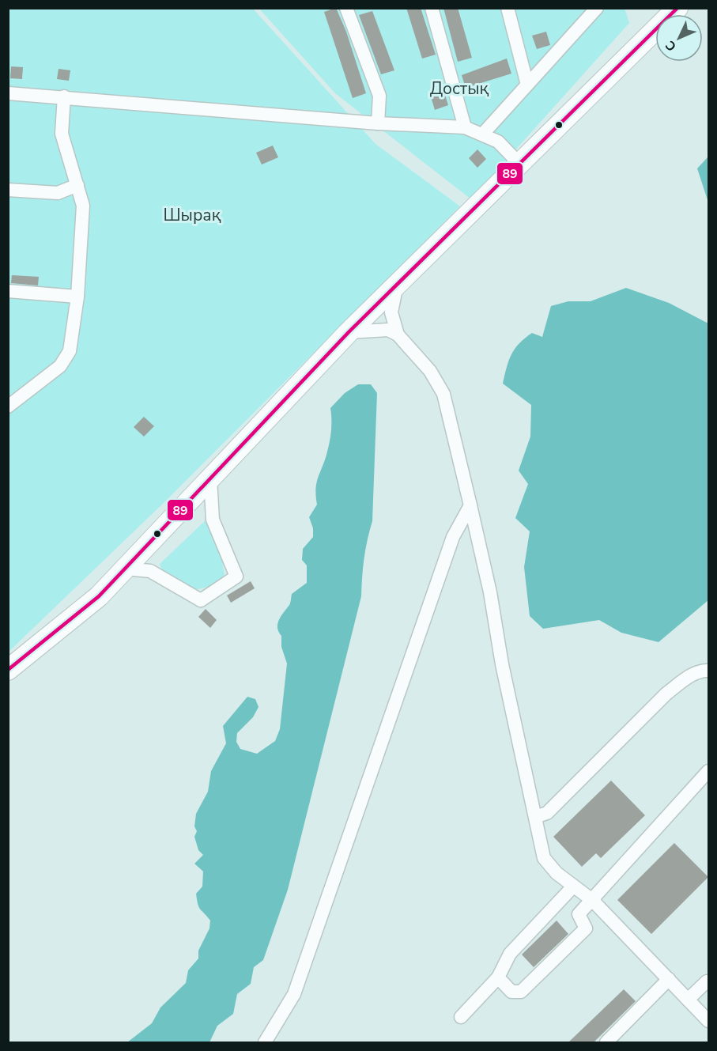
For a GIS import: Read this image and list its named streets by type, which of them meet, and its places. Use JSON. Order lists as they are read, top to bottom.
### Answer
{
  "parks": ["Достық", "Шырақ"],
  "lines": ["transit line 89"],
  "north": "bottom left"
}
